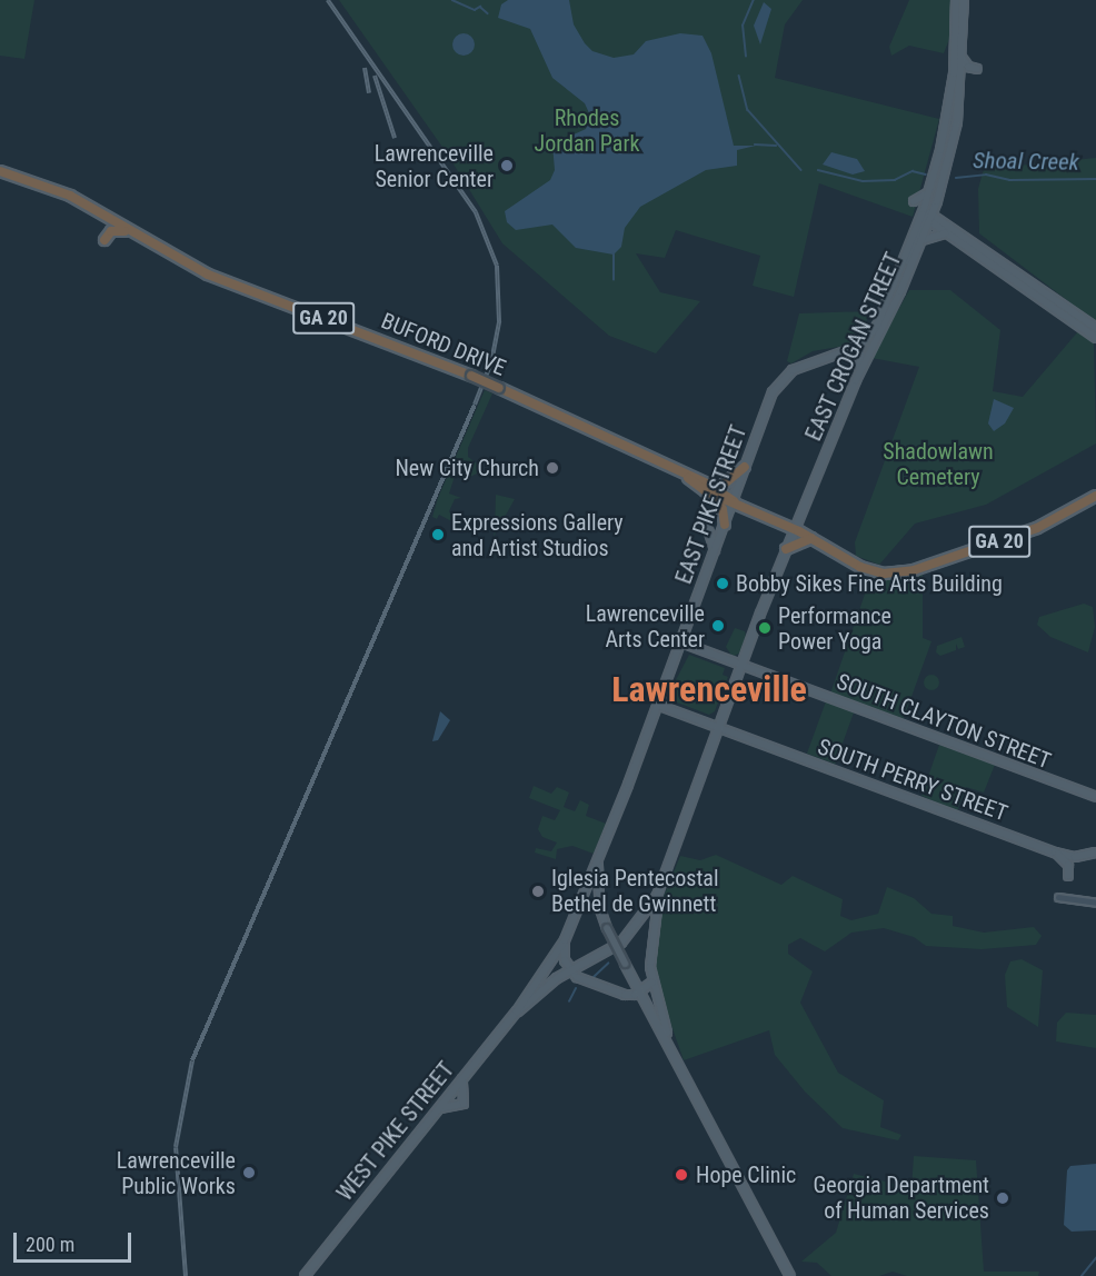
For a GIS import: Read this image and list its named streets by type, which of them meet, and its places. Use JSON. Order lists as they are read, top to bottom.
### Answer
{
  "streets": {
    "highway": ["GA 20", "BUFORD DRIVE"],
    "main road": [
      "EAST CROGAN STREET",
      "EAST PIKE STREET",
      "SOUTH CLAYTON STREET",
      "SOUTH PERRY STREET",
      "WEST PIKE STREET"
    ]
  },
  "crossings": [
    ["GA 20", "BUFORD DRIVE"],
    ["GA 20", "EAST CROGAN STREET"],
    ["BUFORD DRIVE", "EAST CROGAN STREET"],
    ["BUFORD DRIVE", "EAST PIKE STREET"],
    ["EAST CROGAN STREET", "EAST PIKE STREET"],
    ["EAST CROGAN STREET", "SOUTH CLAYTON STREET"],
    ["EAST CROGAN STREET", "SOUTH PERRY STREET"],
    ["EAST CROGAN STREET", "WEST PIKE STREET"],
    ["EAST PIKE STREET", "SOUTH CLAYTON STREET"],
    ["EAST PIKE STREET", "WEST PIKE STREET"],
    ["SOUTH CLAYTON STREET", "WEST PIKE STREET"],
    ["SOUTH PERRY STREET", "WEST PIKE STREET"]
  ],
  "districts": ["Lawrenceville"],
  "water": ["Shoal Creek"],
  "parks": ["Rhodes Jordan Park", "Shadowlawn Cemetery"],
  "places": [
    "Lawrenceville Senior Center",
    "New City Church",
    "Expressions Gallery and Artist Studios",
    "Bobby Sikes Fine Arts Building",
    "Lawrenceville Arts Center",
    "Performance Power Yoga",
    "Iglesia Pentecostal Bethel de Gwinnett",
    "Lawrenceville Public Works",
    "Hope Clinic",
    "Georgia Department of Human Services"
  ],
  "scale_bar": "200 m"
}
